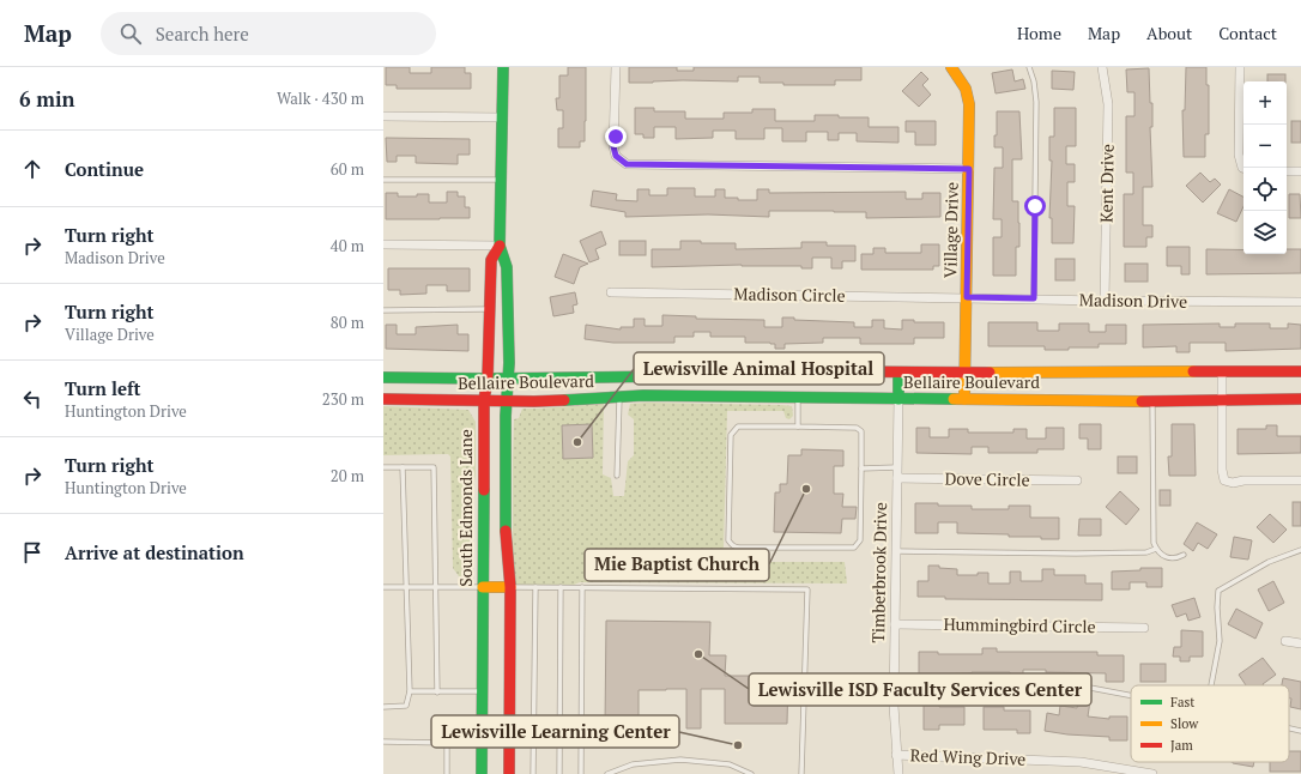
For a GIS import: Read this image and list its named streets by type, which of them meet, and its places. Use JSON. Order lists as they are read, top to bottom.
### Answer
{
  "streets": {
    "main road": [
      "Village Drive",
      "Bellaire Boulevard",
      "South Edmonds Lane",
      "Timberbrook Drive"
    ],
    "street": [
      "Kent Drive",
      "Madison Circle",
      "Madison Drive",
      "Dove Circle",
      "Hummingbird Circle",
      "Red Wing Drive"
    ]
  },
  "crossings": [
    ["Kent Drive", "Madison Drive"],
    ["Village Drive", "Madison Circle"],
    ["Village Drive", "Madison Drive"],
    ["Village Drive", "Bellaire Boulevard"],
    ["Madison Circle", "Madison Drive"],
    ["Bellaire Boulevard", "South Edmonds Lane"],
    ["Bellaire Boulevard", "Timberbrook Drive"],
    ["Dove Circle", "Timberbrook Drive"],
    ["Timberbrook Drive", "Hummingbird Circle"],
    ["Timberbrook Drive", "Red Wing Drive"]
  ],
  "places": [
    "Lewisville Animal Hospital",
    "Mie Baptist Church",
    "Lewisville ISD Faculty Services Center",
    "Lewisville Learning Center"
  ],
  "legend": ["Fast", "Slow", "Jam"],
  "page": {
    "header": "Map",
    "search": "Search here",
    "nav": [
      "Home",
      "Map",
      "About",
      "Contact"
    ],
    "heading": ["6 min", "Walk · 430 m"],
    "map_buttons": ["+", "−"],
    "list": [
      ["Continue", "60 m"],
      ["Turn right", "Madison Drive", "40 m"],
      ["Turn right", "Village Drive", "80 m"],
      ["Turn left", "Huntington Drive", "230 m"],
      ["Turn right", "Huntington Drive", "20 m"],
      "Arrive at destination"
    ]
  }
}
